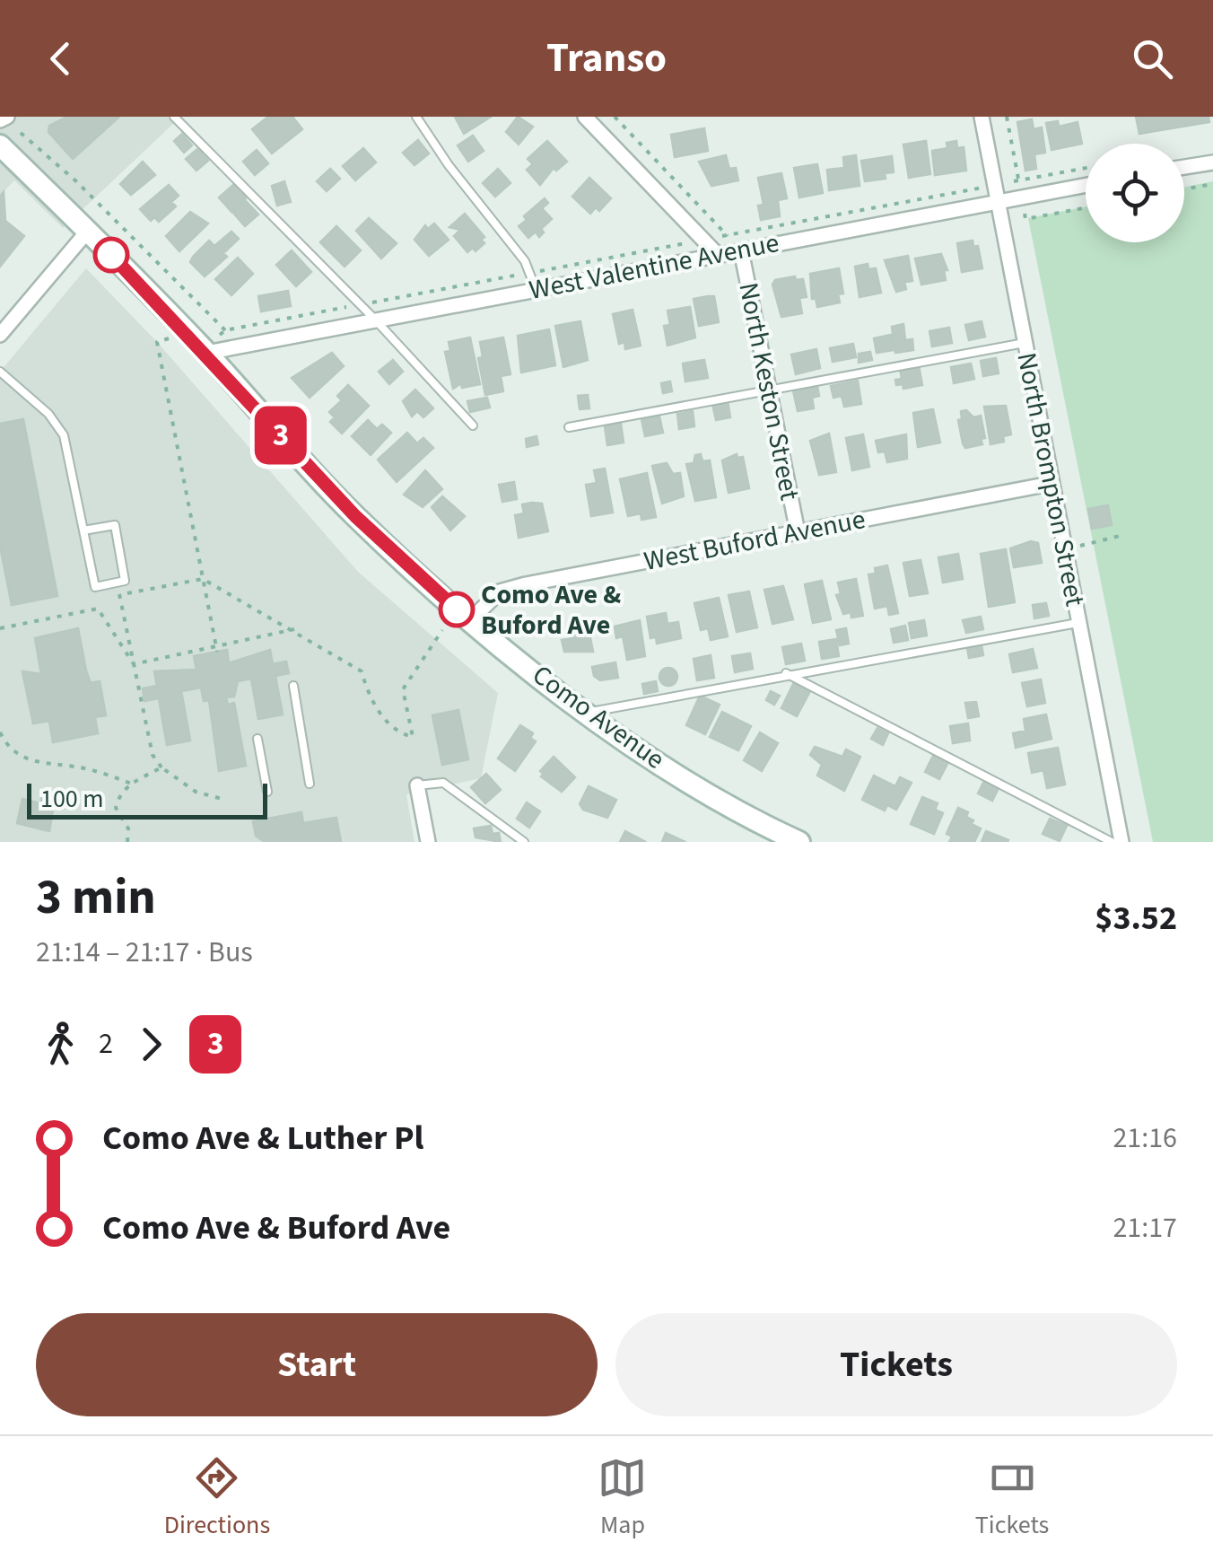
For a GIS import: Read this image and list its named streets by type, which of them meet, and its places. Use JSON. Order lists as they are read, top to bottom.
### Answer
{
  "streets": {
    "main road": ["Como Avenue"],
    "street": [
      "West Valentine Avenue",
      "North Keston Street",
      "North Brompton Street",
      "West Buford Avenue"
    ]
  },
  "crossings": [
    ["West Valentine Avenue", "North Keston Street"],
    ["West Valentine Avenue", "North Brompton Street"],
    ["West Valentine Avenue", "Como Avenue"],
    ["North Keston Street", "West Buford Avenue"],
    ["North Brompton Street", "West Buford Avenue"],
    ["West Buford Avenue", "Como Avenue"]
  ],
  "places": ["Como Ave & Buford Ave"],
  "lines": ["bus line 3"],
  "scale_bar": "100 m",
  "page": {
    "header": "Transo",
    "on_map": "3",
    "scale": "100 m",
    "heading": ["3 min", "21:14 – 21:17 · Bus", "$3.52"],
    "legs": ["2", "3"],
    "list": [
      {
        "name": "Como Ave & Luther Pl",
        "value": "21:16"
      },
      {
        "name": "Como Ave & Buford Ave",
        "value": "21:17"
      }
    ],
    "buttons": ["Start", "Tickets"],
    "tabs": ["Directions", "Map", "Tickets"]
  }
}
